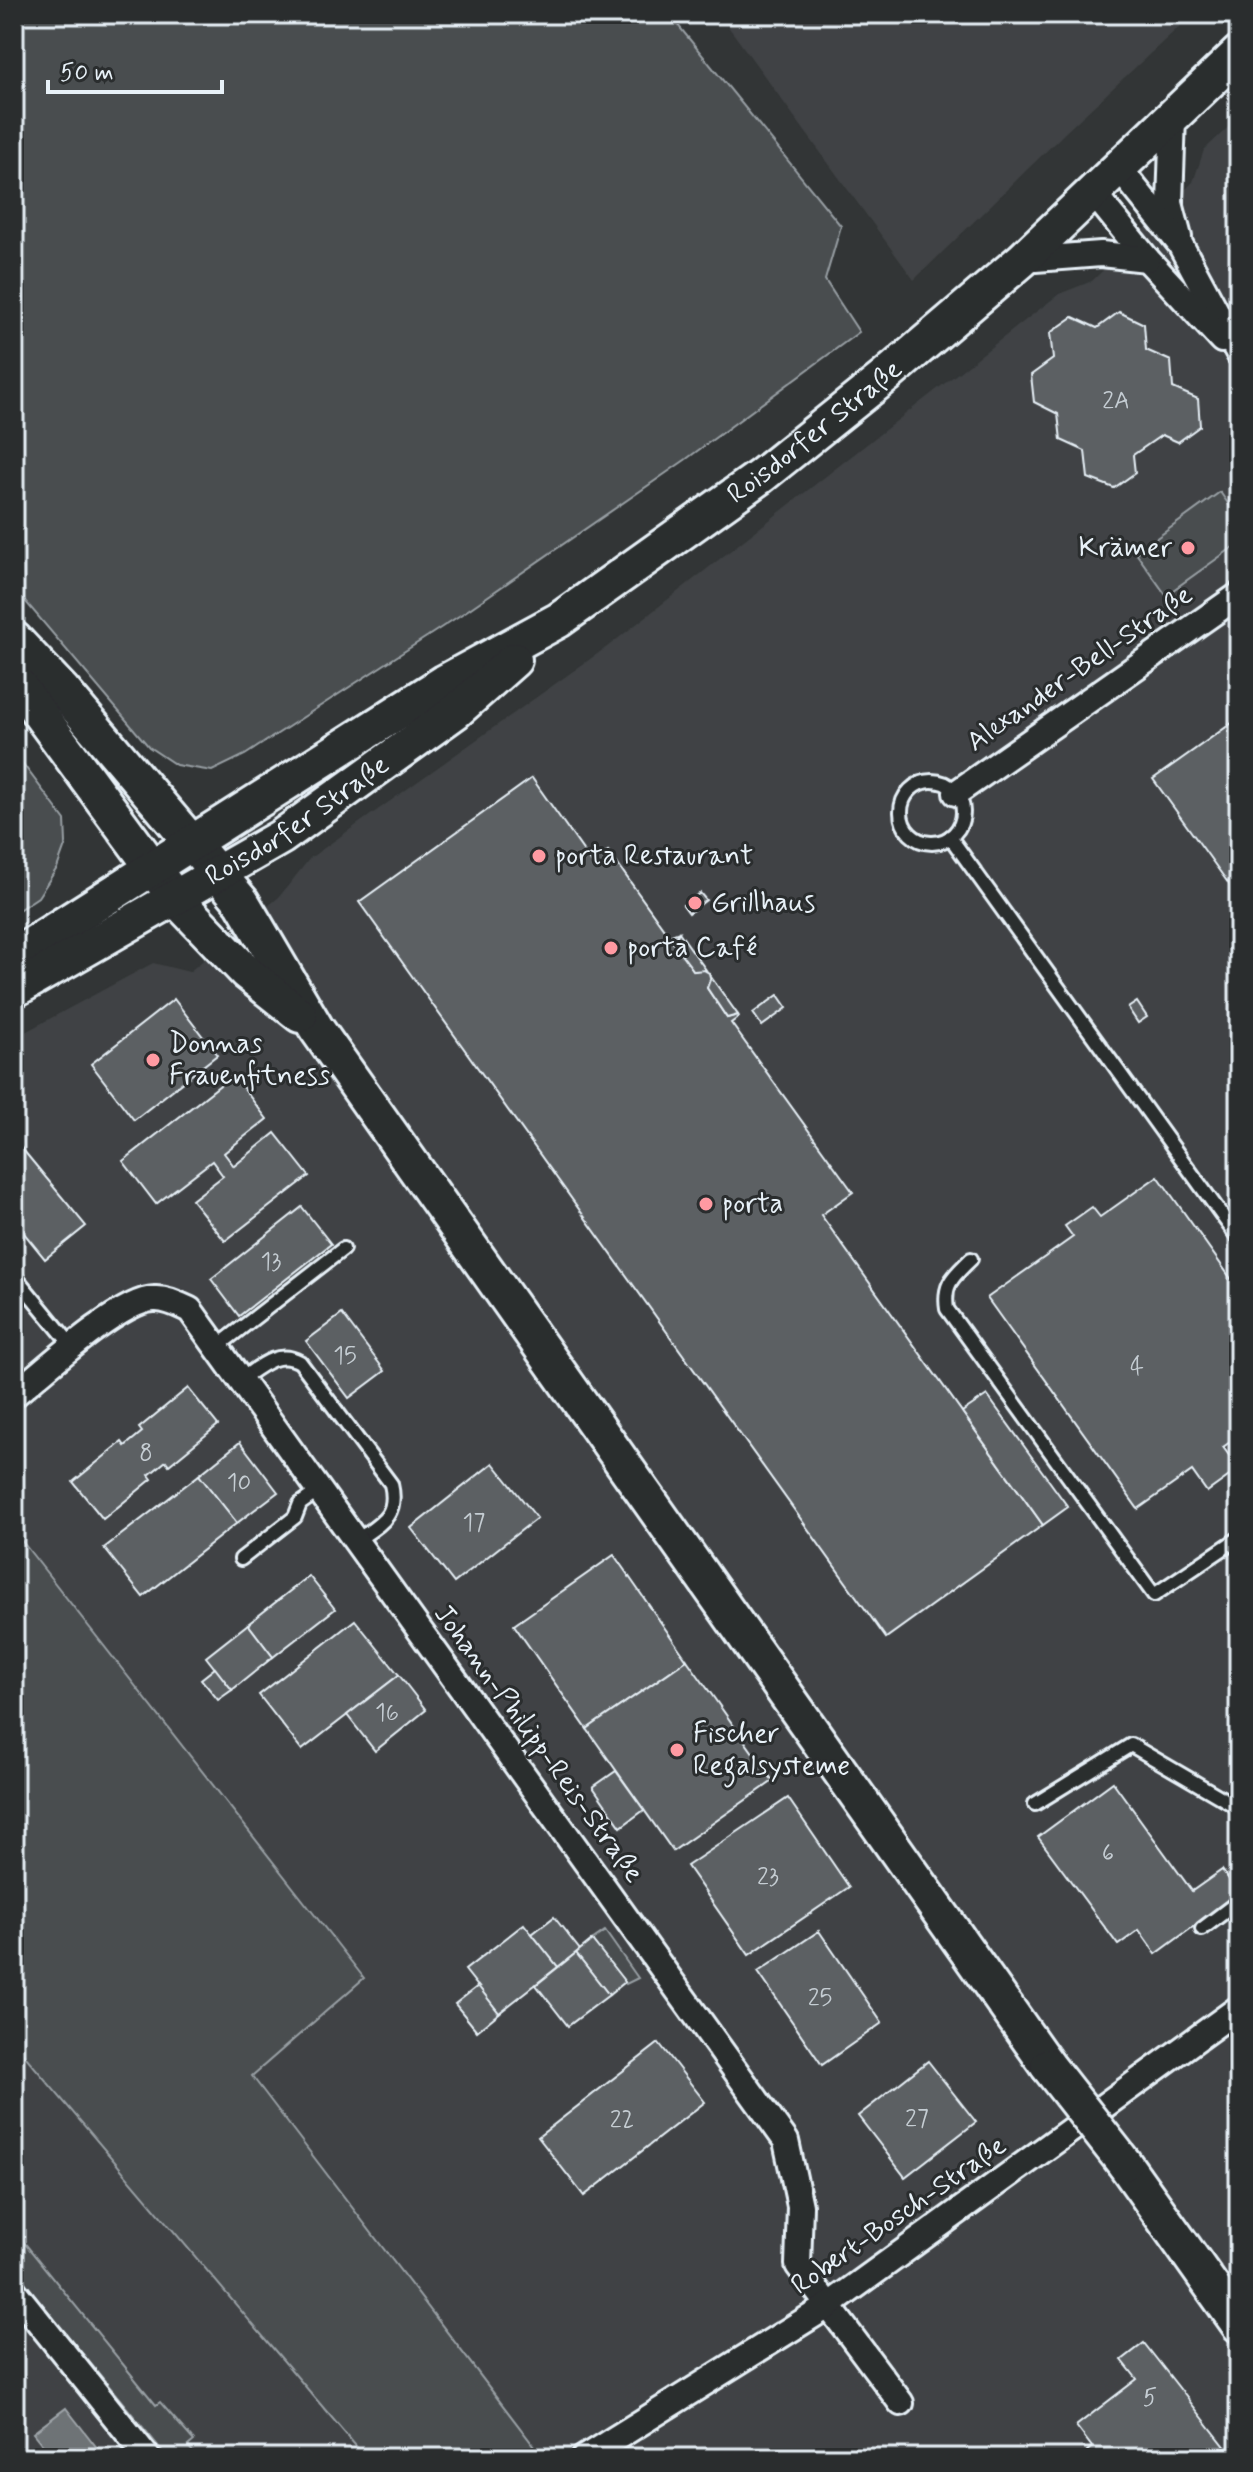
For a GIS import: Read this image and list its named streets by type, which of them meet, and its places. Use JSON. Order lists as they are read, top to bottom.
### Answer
{
  "streets": {
    "main road": ["Roisdorfer Straße"],
    "street": ["Alexander-Bell-Straße", "Johann-Philipp-Reis-Straße", "Robert-Bosch-Straße"]
  },
  "crossings": [
    ["Johann-Philipp-Reis-Straße", "Robert-Bosch-Straße"]
  ],
  "places": [
    "Krämer",
    "porta Restaurant",
    "Grillhaus",
    "porta Café",
    "Donnas Frauenfitness",
    "porta",
    "Fischer Regalsysteme"
  ],
  "house_numbers": [
    "2A",
    "13",
    "15",
    "4",
    "8",
    "10",
    "17",
    "16",
    "6",
    "23",
    "25",
    "27",
    "22",
    "5"
  ],
  "scale_bar": "50 m"
}
